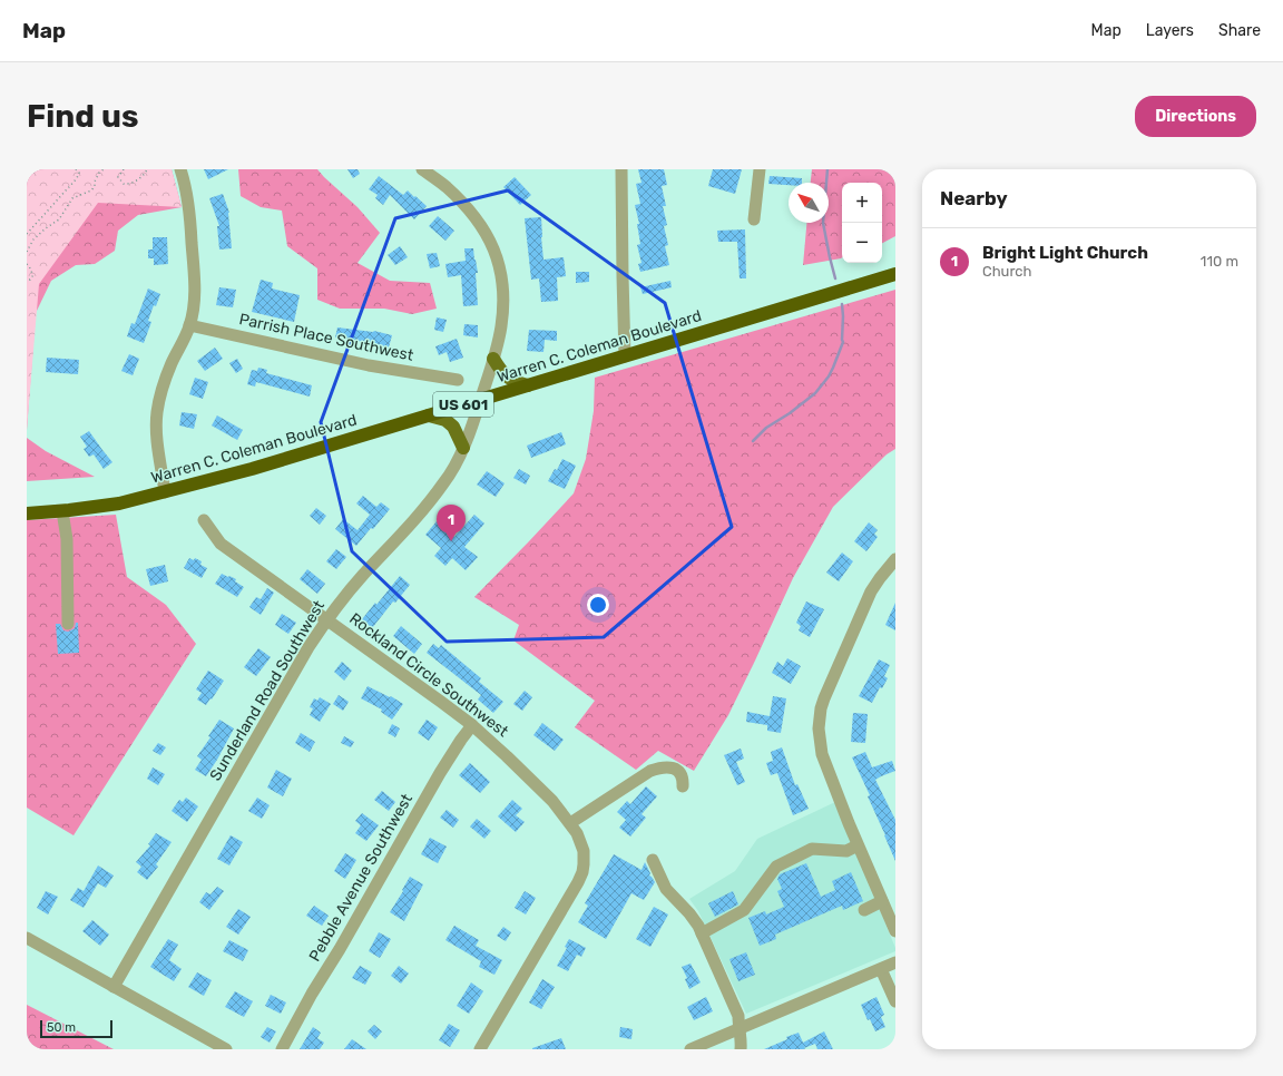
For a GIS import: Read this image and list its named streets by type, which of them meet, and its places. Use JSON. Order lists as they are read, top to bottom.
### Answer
{
  "streets": {
    "highway": ["Warren C. Coleman Boulevard", "US 601"],
    "street": [
      "Parrish Place Southwest",
      "Rockland Circle Southwest",
      "Sunderland Road Southwest",
      "Pebble Avenue Southwest"
    ]
  },
  "crossings": [
    ["Warren C. Coleman Boulevard", "Sunderland Road Southwest"],
    ["Rockland Circle Southwest", "Sunderland Road Southwest"],
    ["Rockland Circle Southwest", "Pebble Avenue Southwest"]
  ],
  "scale_bar": "50 m",
  "north": "top left",
  "page": {
    "header": "Map",
    "nav": ["Map", "Layers", "Share"],
    "buttons": "Directions",
    "title": "Find us",
    "heading": "Nearby",
    "map_buttons": ["+", "−"],
    "list": [
      {
        "mark": "1",
        "name": "Bright Light Church",
        "note": "Church",
        "value": "110 m"
      }
    ],
    "pins": "1",
    "scale": "50 m"
  }
}
